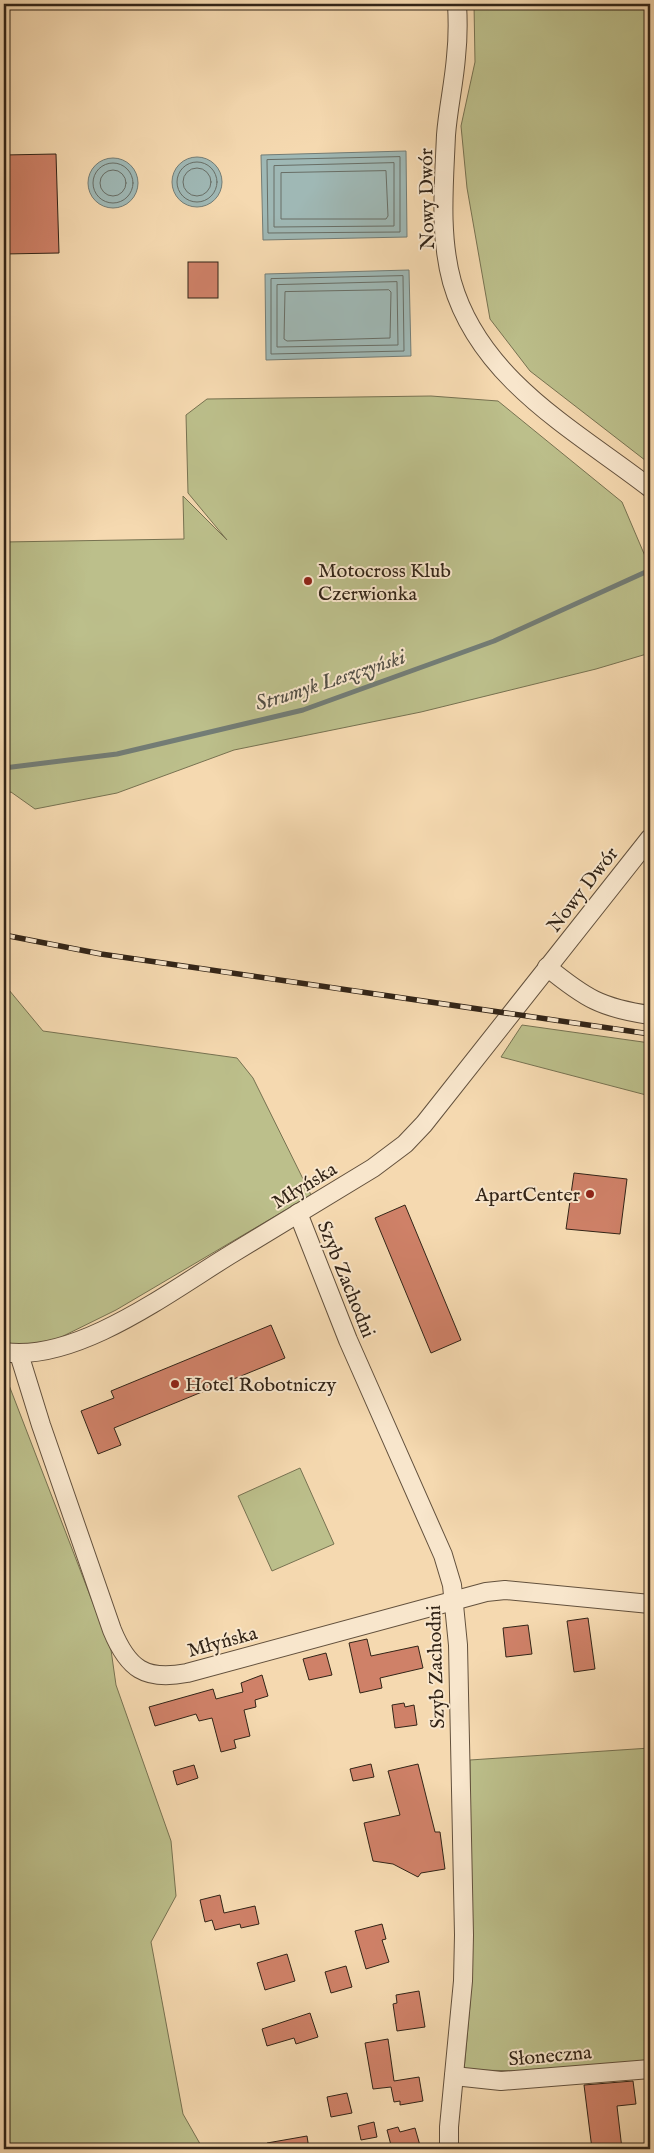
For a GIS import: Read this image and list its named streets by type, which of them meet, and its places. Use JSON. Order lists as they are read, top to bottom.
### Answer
{
  "streets": {
    "street": [
      "Nowy Dwór",
      "Młyńska",
      "Szyb Zachodni",
      "Słoneczna"
    ]
  },
  "crossings": [
    ["Nowy Dwór", "Młyńska"],
    ["Młyńska", "Szyb Zachodni"],
    ["Szyb Zachodni", "Słoneczna"]
  ],
  "water": ["Strumyk Leszczyński"],
  "places": ["Motocross Klub Czerwionka", "ApartCenter", "Hotel Robotniczy"]
}
